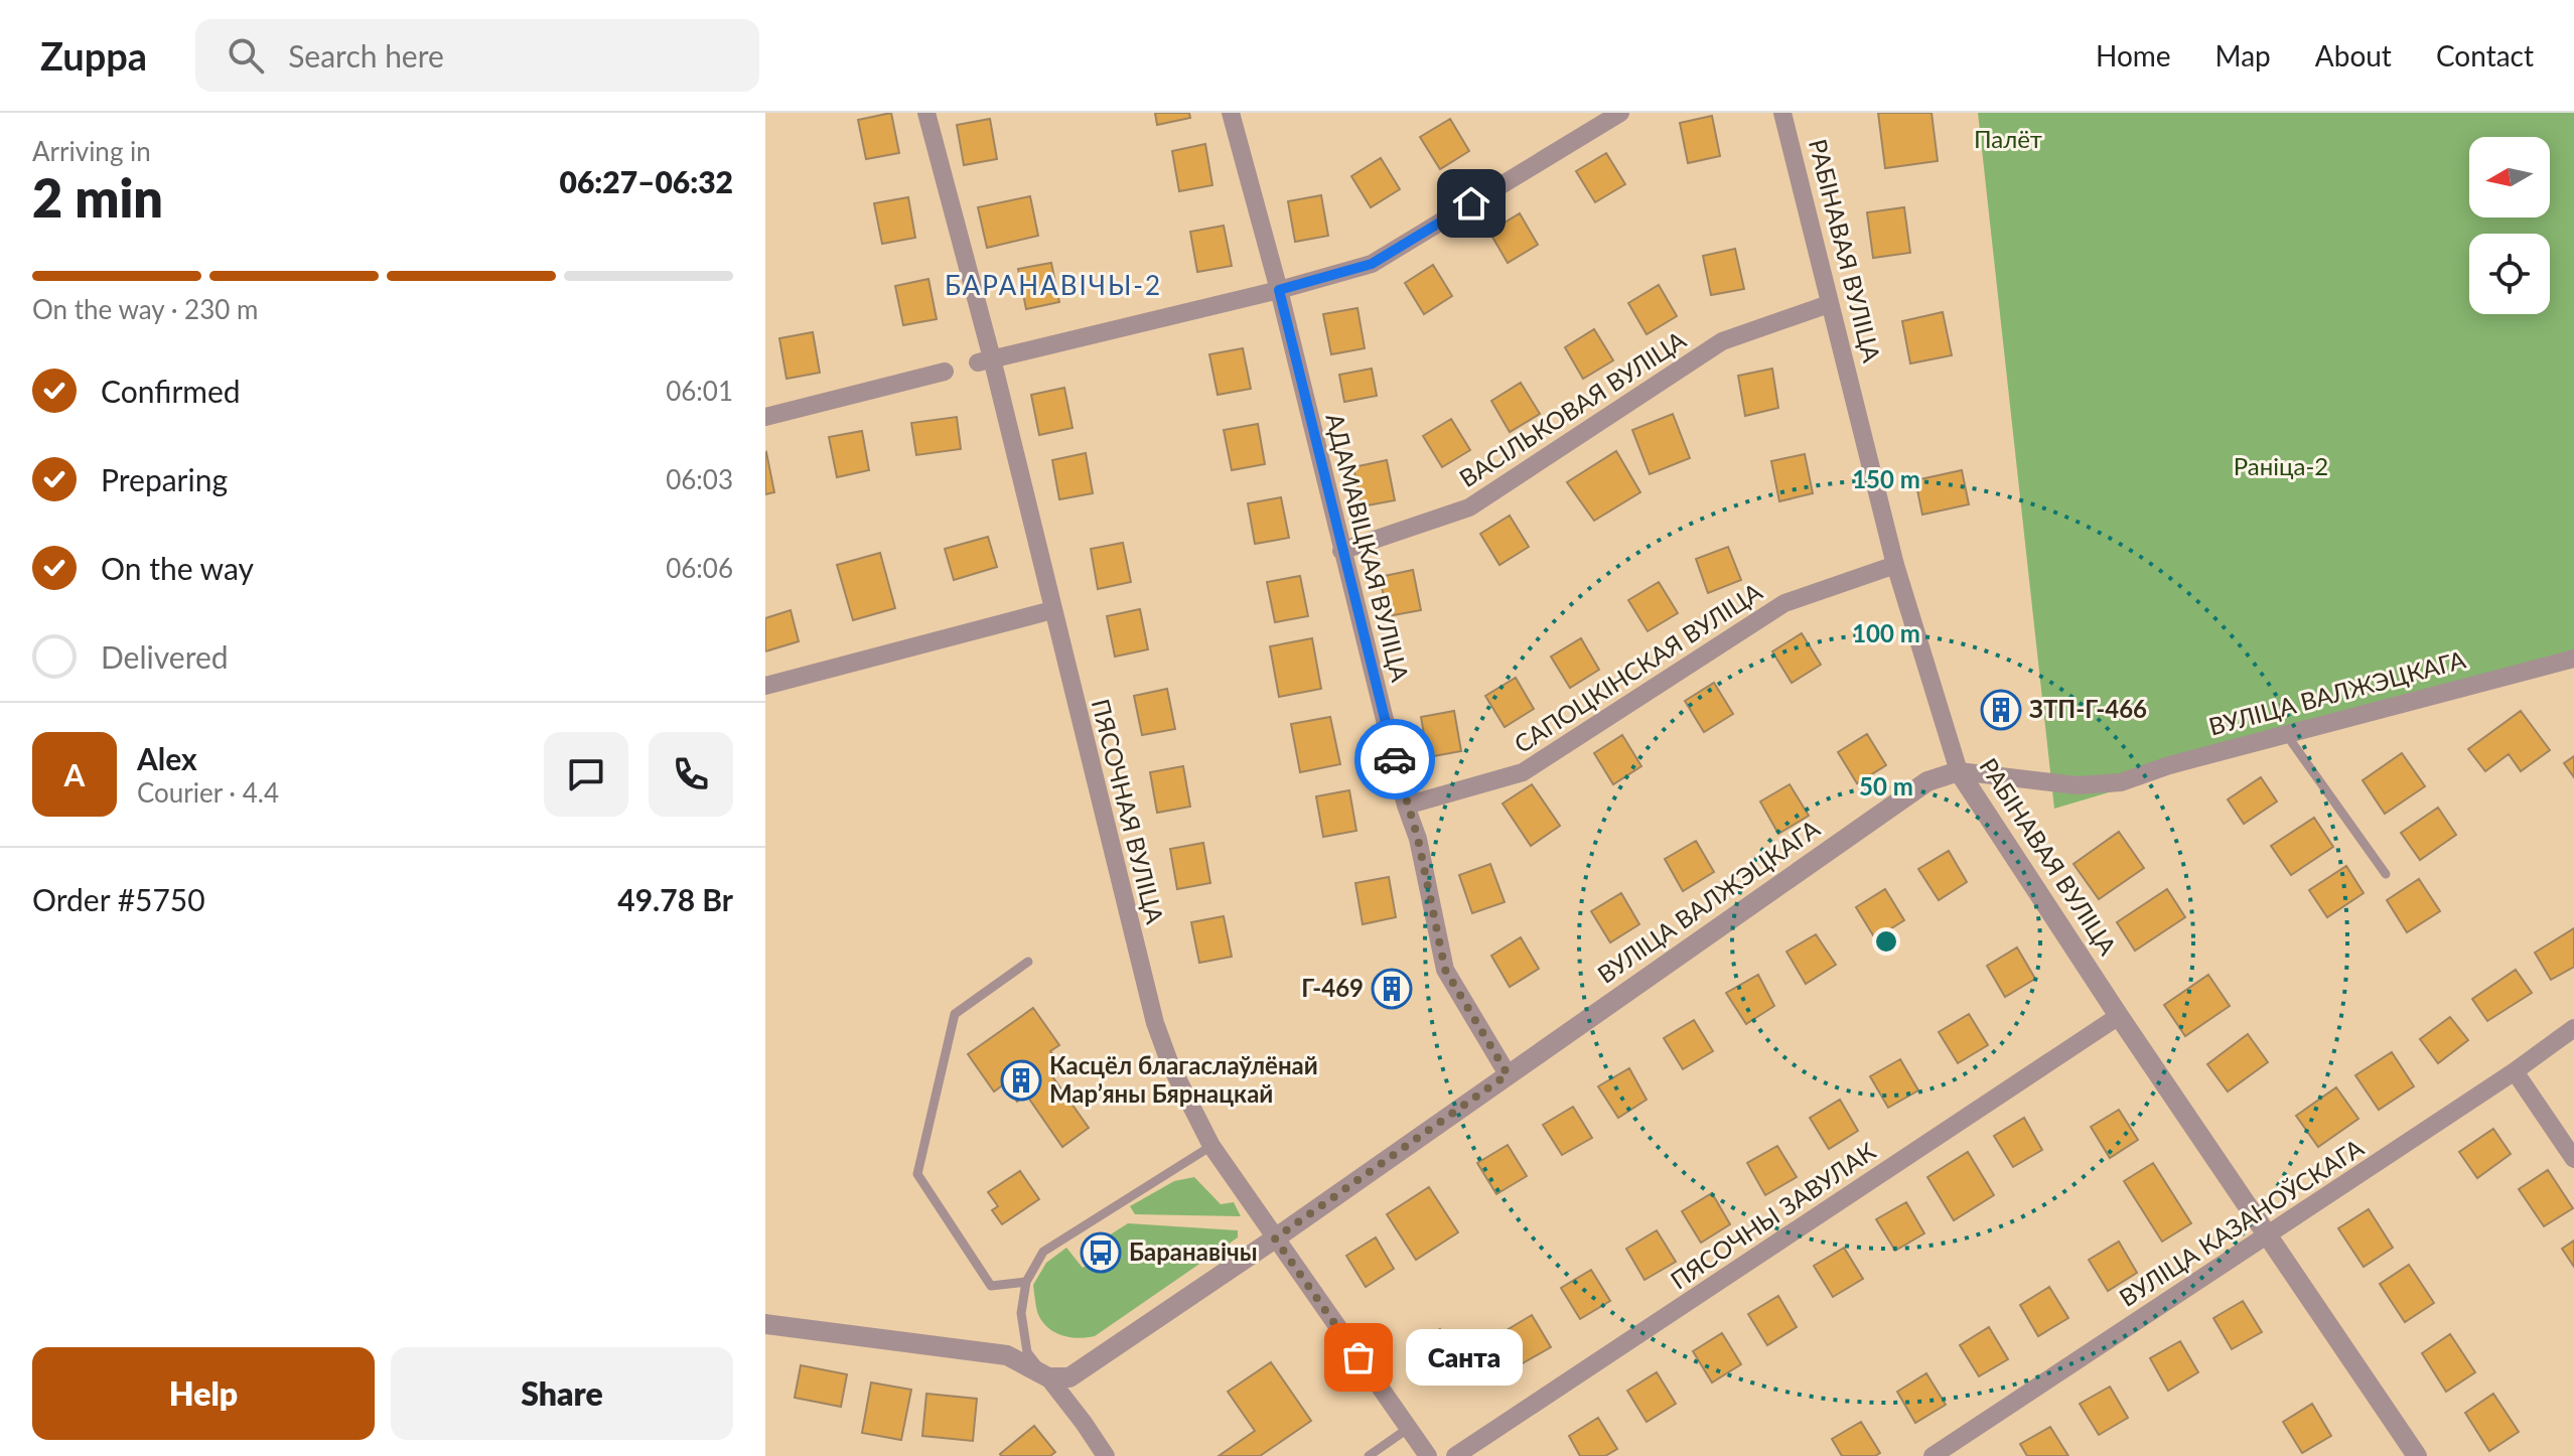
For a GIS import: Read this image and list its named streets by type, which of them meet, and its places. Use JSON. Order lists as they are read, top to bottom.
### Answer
{
  "streets": {
    "street": [
      "РАБІНАВАЯ ВУЛІЦА",
      "ВАСІЛЬКОВАЯ ВУЛІЦА",
      "АДАМАВІЦКАЯ ВУЛІЦА",
      "САПОЦКІНСКАЯ ВУЛІЦА",
      "ВУЛІЦА ВАЛЖЭЦКАГА",
      "ПЯСОЧНАЯ ВУЛІЦА",
      "ПЯСОЧНЫ ЗАВУЛАК",
      "ВУЛІЦА КАЗАНОЎСКАГА"
    ]
  },
  "crossings": [
    ["РАБІНАВАЯ ВУЛІЦА", "ВАСІЛЬКОВАЯ ВУЛІЦА"],
    ["РАБІНАВАЯ ВУЛІЦА", "САПОЦКІНСКАЯ ВУЛІЦА"],
    ["РАБІНАВАЯ ВУЛІЦА", "ВУЛІЦА ВАЛЖЭЦКАГА"],
    ["РАБІНАВАЯ ВУЛІЦА", "ПЯСОЧНЫ ЗАВУЛАК"],
    ["РАБІНАВАЯ ВУЛІЦА", "ВУЛІЦА КАЗАНОЎСКАГА"],
    ["ВАСІЛЬКОВАЯ ВУЛІЦА", "АДАМАВІЦКАЯ ВУЛІЦА"],
    ["АДАМАВІЦКАЯ ВУЛІЦА", "САПОЦКІНСКАЯ ВУЛІЦА"],
    ["АДАМАВІЦКАЯ ВУЛІЦА", "ВУЛІЦА ВАЛЖЭЦКАГА"],
    ["ВУЛІЦА ВАЛЖЭЦКАГА", "ПЯСОЧНАЯ ВУЛІЦА"]
  ],
  "districts": ["БАРАНАВІЧЫ-2"],
  "parks": ["Палёт", "Раніца-2"],
  "places": {
    "building": ["ЗТП-Г-466", "Г-469", "Касцёл благаслаўлёнай Мар’яны Бярнацкай"],
    "bus stop": ["Баранавічы"],
    "other": ["Санта"]
  },
  "north": "left",
  "page": {
    "header": "Zuppa",
    "search": "Search here",
    "nav": [
      "Home",
      "Map",
      "About",
      "Contact"
    ],
    "heading": ["2 min", "Arriving in", "06:27–06:32"],
    "panel": [
      "Alex",
      "Courier · 4.4",
      "Order #5750",
      "49.78 Br"
    ],
    "bar": "On the way · 230 m",
    "list": [
      ["Confirmed", "06:01"],
      ["Preparing", "06:03"],
      ["On the way", "06:06"],
      "Delivered"
    ],
    "round": "A",
    "bubble": "Санта",
    "buttons": ["Help", "Share"]
  },
  "rings": ["150 m", "100 m", "50 m"]
}
